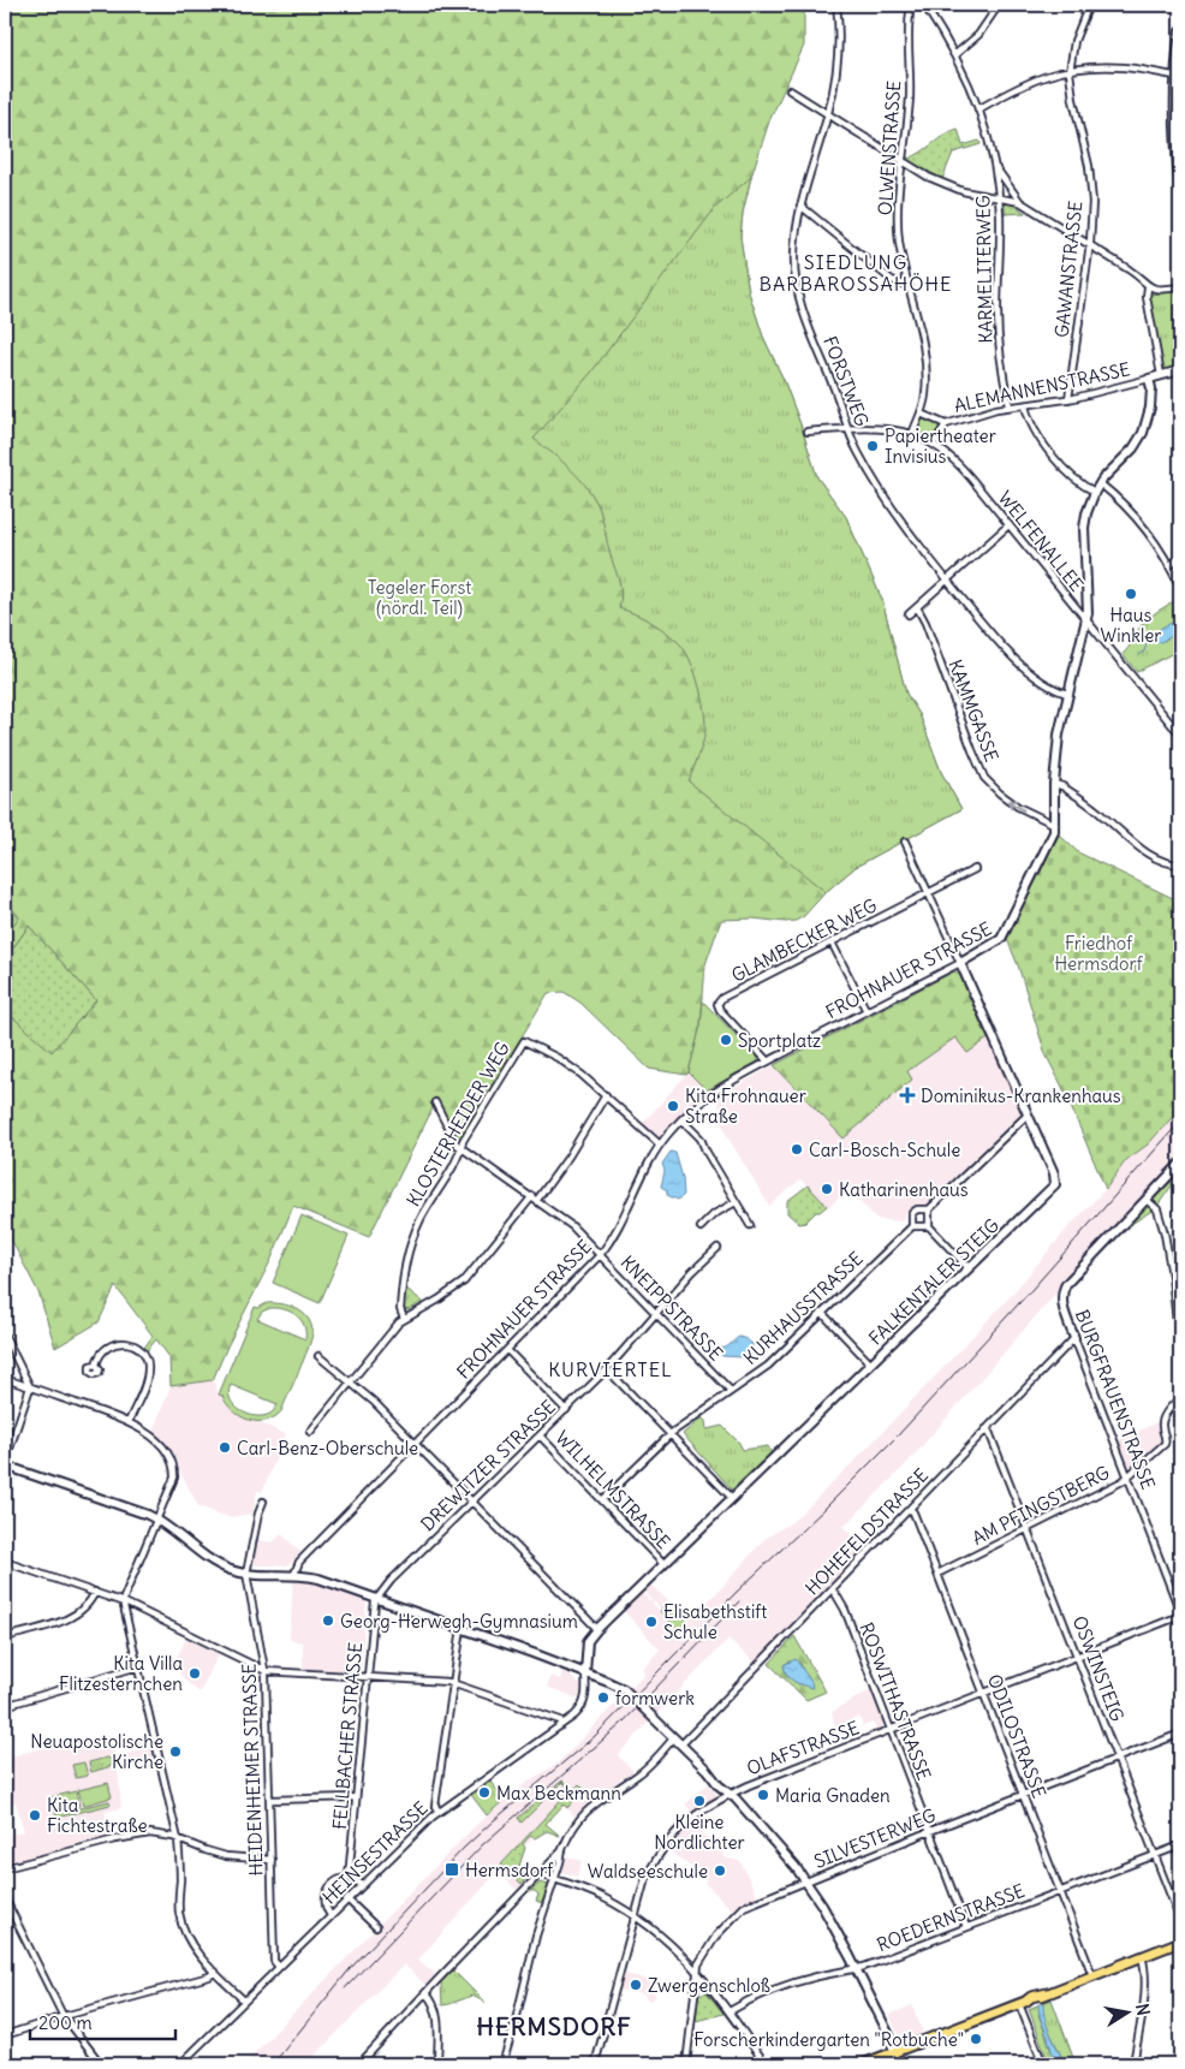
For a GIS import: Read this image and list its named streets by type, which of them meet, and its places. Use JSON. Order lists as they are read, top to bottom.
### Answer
{
  "streets": {
    "street": [
      "OLWENSTRASSE",
      "KARMELITERWEG",
      "GAWANSTRASSE",
      "FORSTWEG",
      "ALEMANNENSTRASSE",
      "WELFENALLEE",
      "KAMMGASSE",
      "GLAMBECKER WEG",
      "FROHNAUER STRASSE",
      "KLOSTERHEIDER WEG",
      "FALKENTALER STEIG",
      "KNEIPPSTRASSE",
      "KURHAUSSTRASSE",
      "BURGFRAUENSTRASSE",
      "DREWITZER STRASSE",
      "WILHELMSTRASSE",
      "AM PFINGSTBERG",
      "HOHEFELDSTRASSE",
      "OSWINSTEIG",
      "ROSWITHASTRASSE",
      "FELLBACHER STRASSE",
      "ODILOSTRASSE",
      "OLAFSTRASSE",
      "HEIDENHEIMER STRASSE",
      "SILVESTERWEG",
      "HEINSESTRASSE",
      "ROEDERNSTRASSE"
    ]
  },
  "crossings": [
    ["OLWENSTRASSE", "WELFENALLEE"],
    ["KARMELITERWEG", "ALEMANNENSTRASSE"],
    ["GAWANSTRASSE", "ALEMANNENSTRASSE"],
    ["FORSTWEG", "WELFENALLEE"],
    ["FORSTWEG", "FROHNAUER STRASSE"],
    ["ALEMANNENSTRASSE", "FROHNAUER STRASSE"],
    ["WELFENALLEE", "FROHNAUER STRASSE"],
    ["KAMMGASSE", "FROHNAUER STRASSE"],
    ["GLAMBECKER WEG", "FROHNAUER STRASSE"],
    ["GLAMBECKER WEG", "FALKENTALER STEIG"],
    ["FROHNAUER STRASSE", "KLOSTERHEIDER WEG"],
    ["FROHNAUER STRASSE", "FALKENTALER STEIG"],
    ["FROHNAUER STRASSE", "KNEIPPSTRASSE"],
    ["KLOSTERHEIDER WEG", "KNEIPPSTRASSE"],
    ["FALKENTALER STEIG", "KURHAUSSTRASSE"],
    ["FALKENTALER STEIG", "WILHELMSTRASSE"],
    ["FALKENTALER STEIG", "HEINSESTRASSE"],
    ["KNEIPPSTRASSE", "KURHAUSSTRASSE"],
    ["KNEIPPSTRASSE", "DREWITZER STRASSE"],
    ["KURHAUSSTRASSE", "WILHELMSTRASSE"],
    ["BURGFRAUENSTRASSE", "AM PFINGSTBERG"],
    ["BURGFRAUENSTRASSE", "HOHEFELDSTRASSE"],
    ["BURGFRAUENSTRASSE", "OLAFSTRASSE"],
    ["DREWITZER STRASSE", "WILHELMSTRASSE"],
    ["DREWITZER STRASSE", "FELLBACHER STRASSE"],
    ["AM PFINGSTBERG", "OSWINSTEIG"],
    ["AM PFINGSTBERG", "ODILOSTRASSE"],
    ["HOHEFELDSTRASSE", "OSWINSTEIG"],
    ["HOHEFELDSTRASSE", "ROSWITHASTRASSE"],
    ["HOHEFELDSTRASSE", "ODILOSTRASSE"],
    ["OSWINSTEIG", "OLAFSTRASSE"],
    ["OSWINSTEIG", "SILVESTERWEG"],
    ["OSWINSTEIG", "ROEDERNSTRASSE"],
    ["ROSWITHASTRASSE", "OLAFSTRASSE"],
    ["ROSWITHASTRASSE", "SILVESTERWEG"],
    ["ROSWITHASTRASSE", "ROEDERNSTRASSE"],
    ["ODILOSTRASSE", "OLAFSTRASSE"],
    ["ODILOSTRASSE", "SILVESTERWEG"],
    ["ODILOSTRASSE", "ROEDERNSTRASSE"],
    ["HEIDENHEIMER STRASSE", "HEINSESTRASSE"]
  ],
  "one_way": ["KAMMGASSE"],
  "districts": ["SIEDLUNG BARBAROSSAHÖHE", "KURVIERTEL", "HERMSDORF"],
  "parks": ["Tegeler Forst (nördl. Teil)", "Friedhof Hermsdorf"],
  "places": {
    "other": [
      "Papiertheater Invisius",
      "Haus Winkler",
      "Sportplatz",
      "Kita Frohnauer Straße",
      "Carl-Bosch-Schule",
      "Katharinenhaus",
      "Carl-Benz-Oberschule",
      "Georg-Herwegh-Gymnasium",
      "Elisabethstift Schule",
      "Kita Villa Flitzesternchen",
      "formwerk",
      "Neuapostolische Kirche",
      "Max Beckmann",
      "Maria Gnaden",
      "Kleine Nordlichter",
      "Kita Fichtestraße",
      "Waldseeschule",
      "Zwergenschloß",
      "Forscherkindergarten \"Rotbuche\""
    ],
    "health": ["Dominikus-Krankenhaus"],
    "transit": ["Hermsdorf"]
  },
  "scale_bar": "200 m",
  "north": "right"
}
